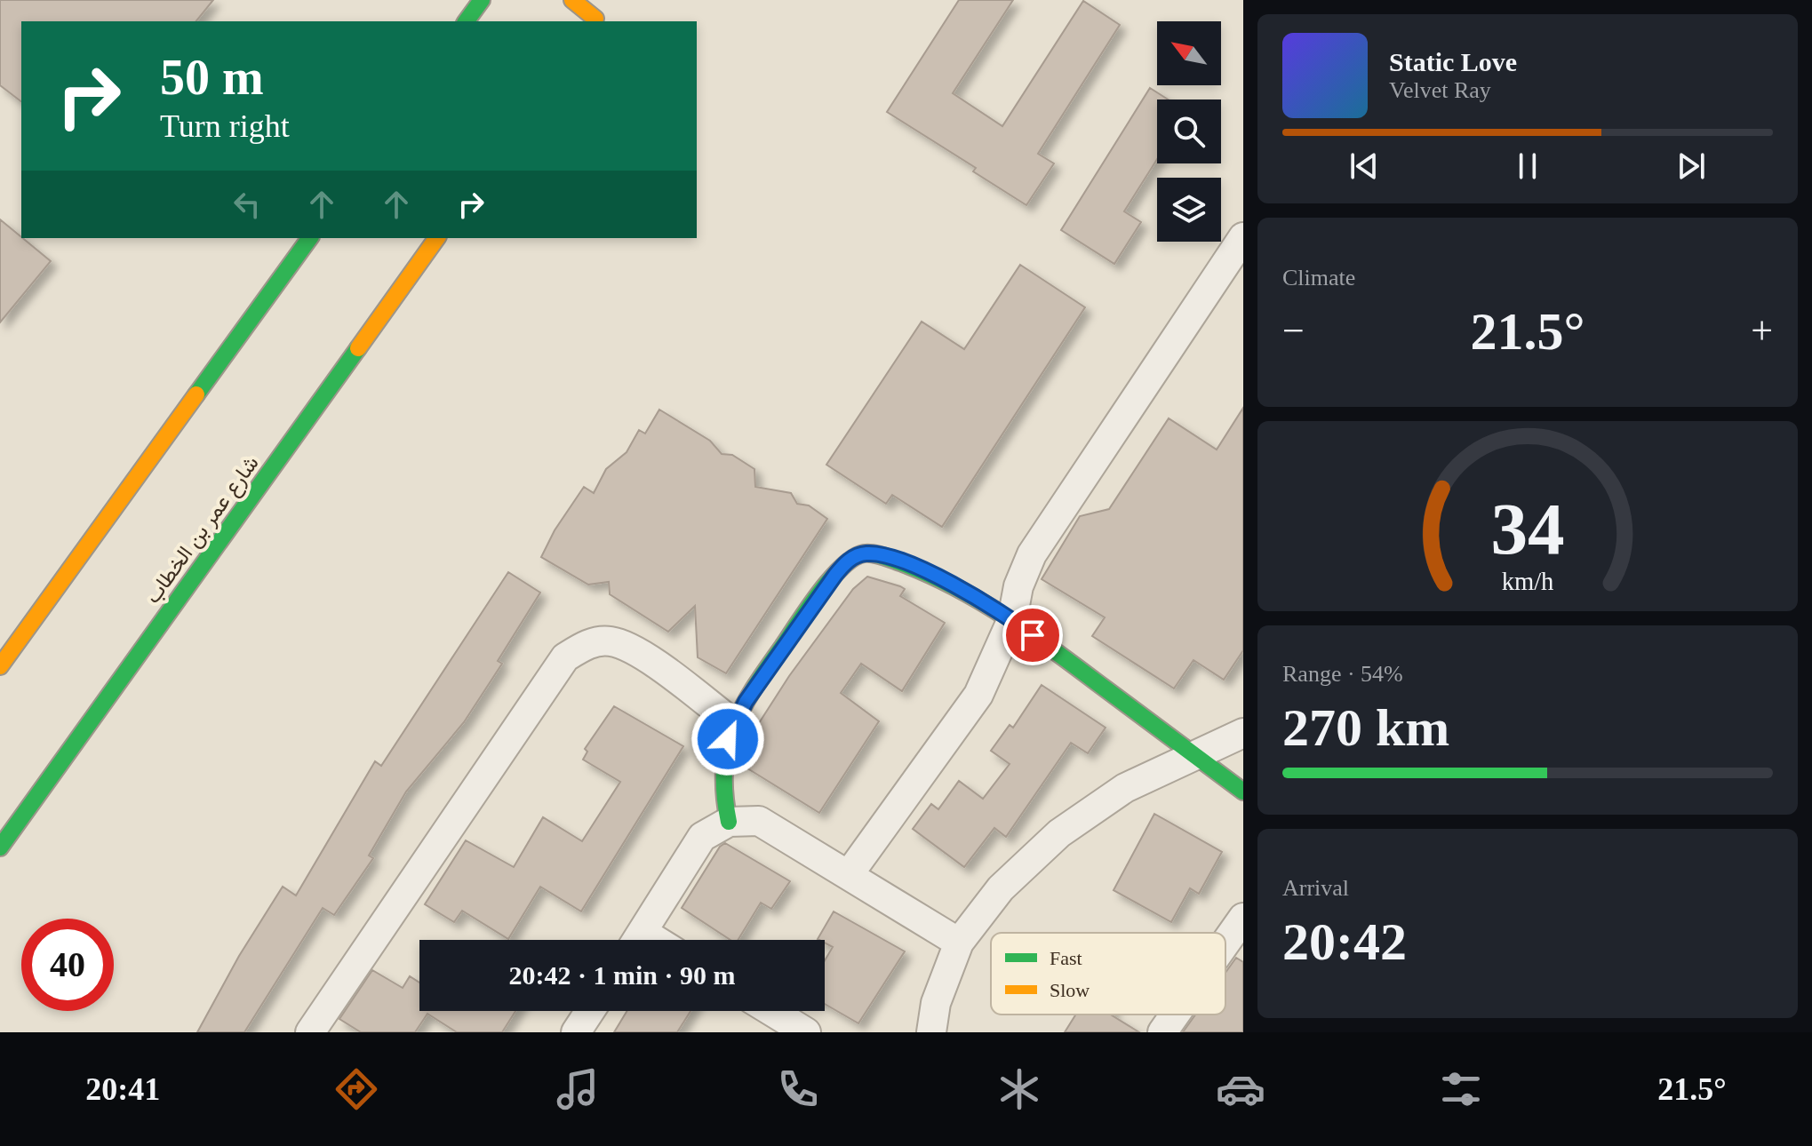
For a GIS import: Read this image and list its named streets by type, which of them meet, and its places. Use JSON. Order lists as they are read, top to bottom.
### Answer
{
  "streets": {
    "street": ["شارع عمر بن الخطاب"]
  },
  "legend": ["Fast", "Slow"],
  "north": "top left",
  "page": {
    "turn": ["50 m", "Turn right"],
    "song": ["Static Love", "Velvet Ray"],
    "tile": [
      "Climate",
      ["Range · 54%", "270 km"],
      ["Arrival", "20:42"]
    ],
    "heat": ["−", "21.5°", "+"],
    "limit": "40",
    "trip": "20:42 · 1 min · 90 m",
    "tabs": ["20:41", "21.5°"],
    "gauge": ["34", "km/h"]
  }
}
